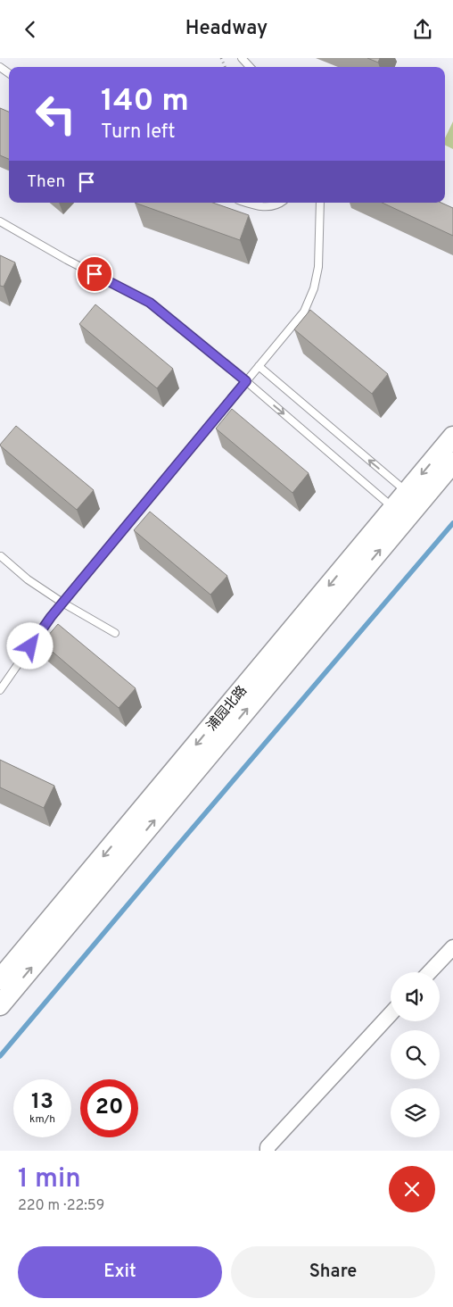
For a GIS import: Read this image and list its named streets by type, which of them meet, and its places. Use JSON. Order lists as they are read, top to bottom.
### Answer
{
  "streets": {
    "street": ["浦园北路"]
  },
  "page": {
    "header": "Headway",
    "turn": ["140 m", "Turn left"],
    "then": "Then",
    "speed": "13 km/h",
    "limit": "20",
    "heading": ["1 min", "220 m · 22:59"],
    "buttons": ["Exit", "Share"]
  }
}
